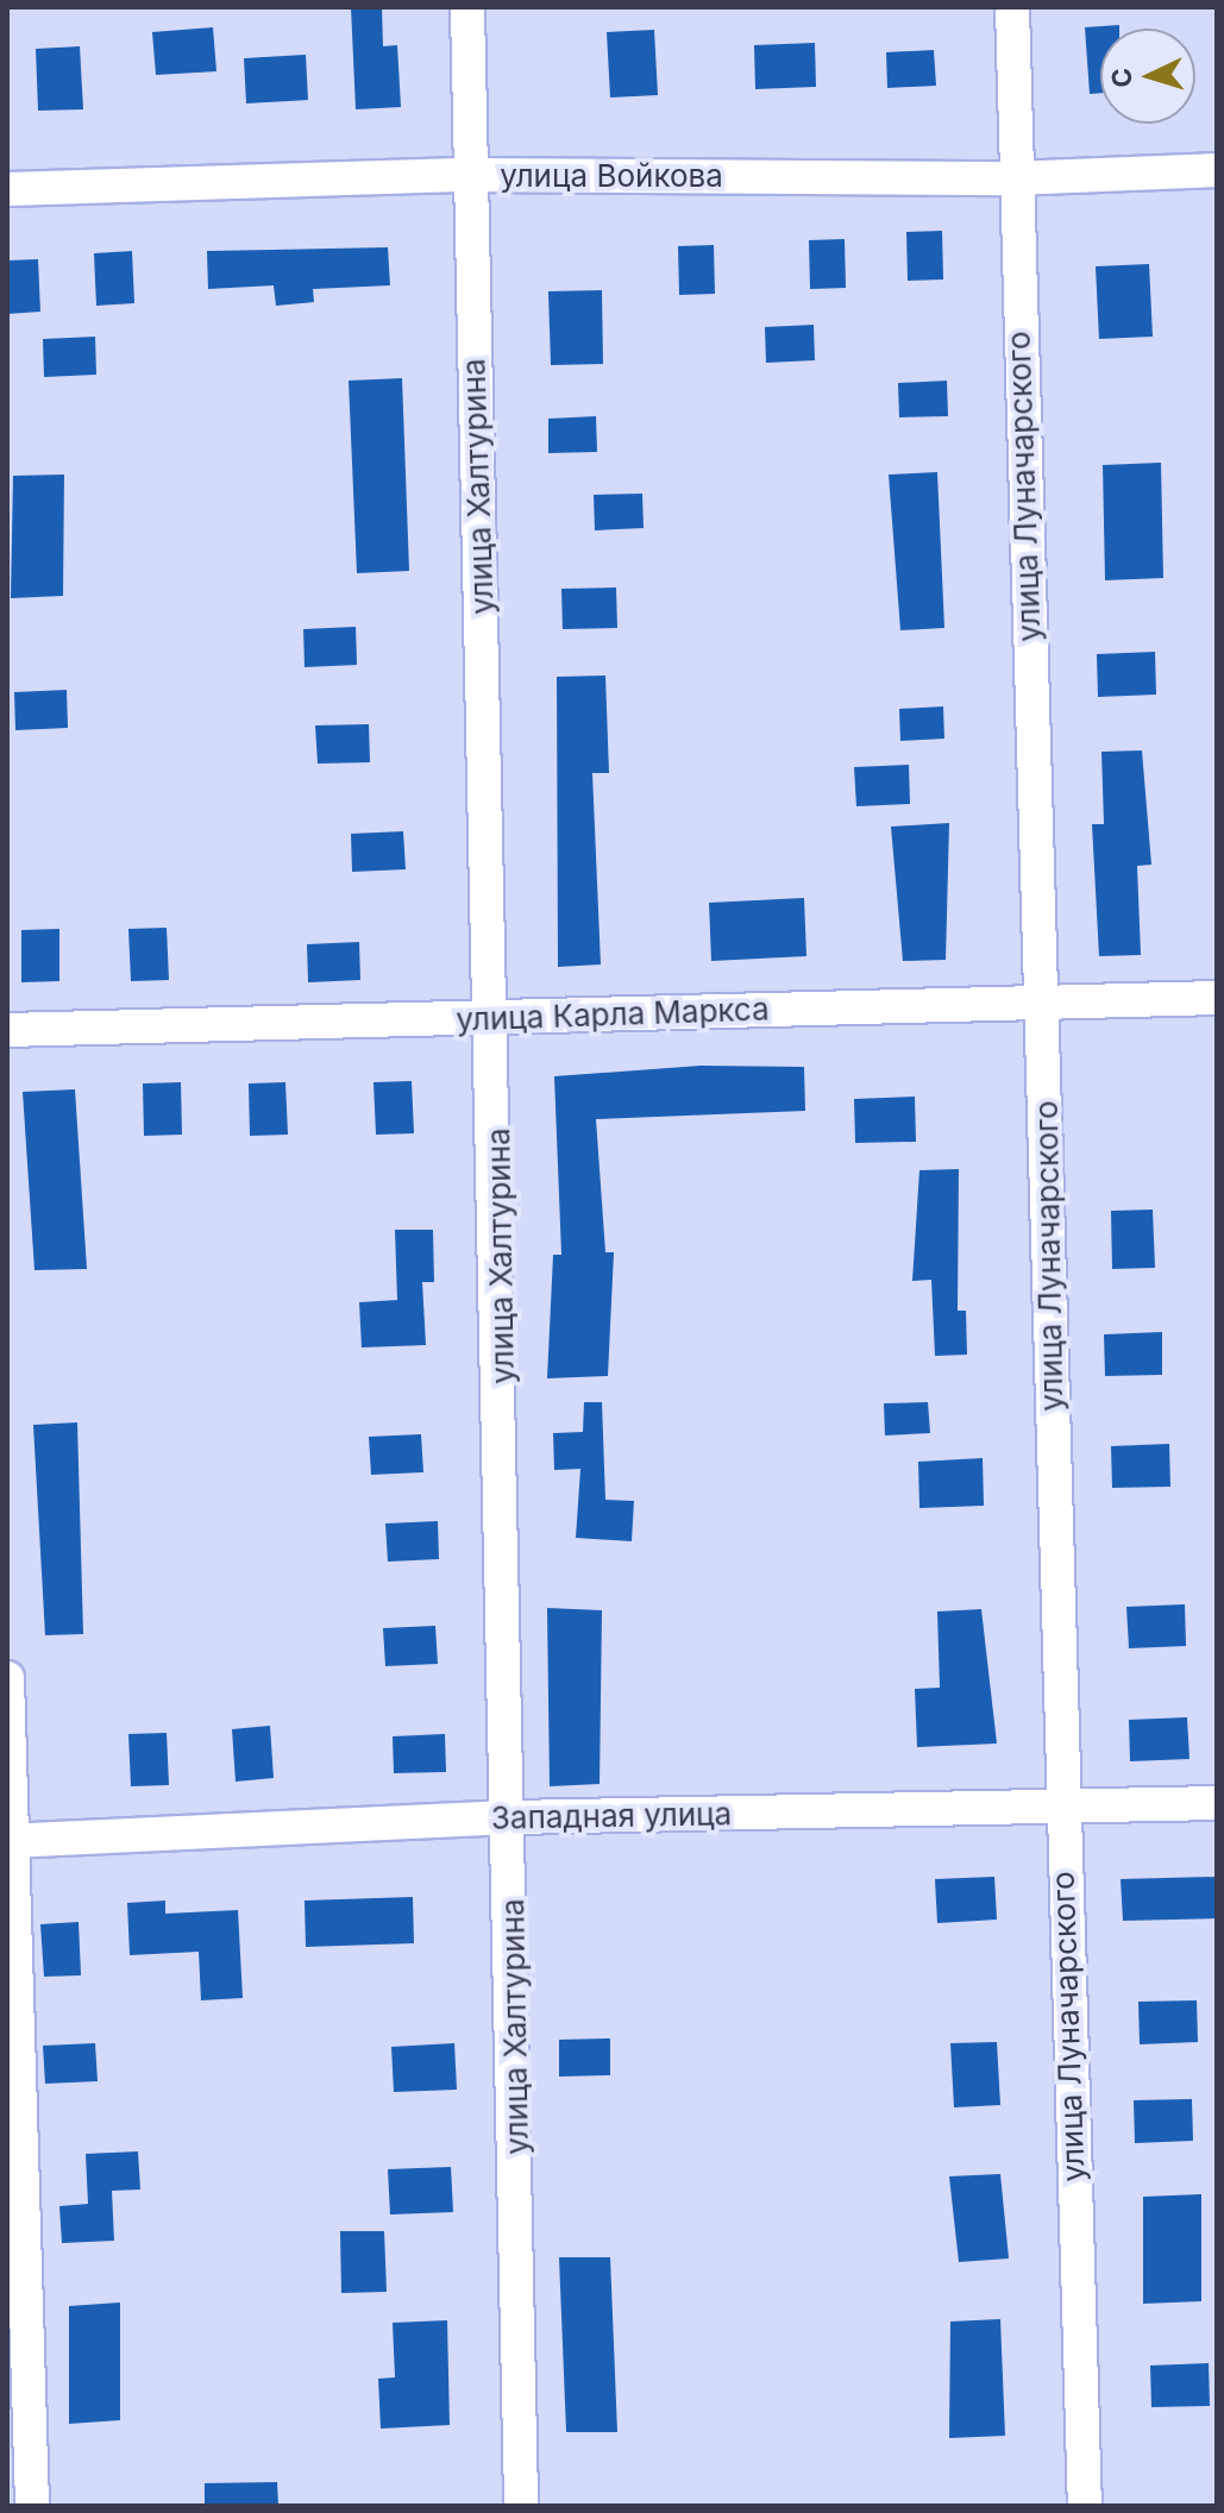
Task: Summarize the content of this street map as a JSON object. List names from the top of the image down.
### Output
{
  "streets": {
    "street": [
      "улица Войкова",
      "улица Халтурина",
      "улица Луначарского",
      "улица Карла Маркса",
      "Западная улица"
    ]
  },
  "crossings": [
    ["улица Войкова", "улица Халтурина"],
    ["улица Войкова", "улица Луначарского"],
    ["улица Халтурина", "улица Карла Маркса"],
    ["улица Халтурина", "Западная улица"],
    ["улица Луначарского", "улица Карла Маркса"],
    ["улица Луначарского", "Западная улица"]
  ],
  "north": "left"
}
